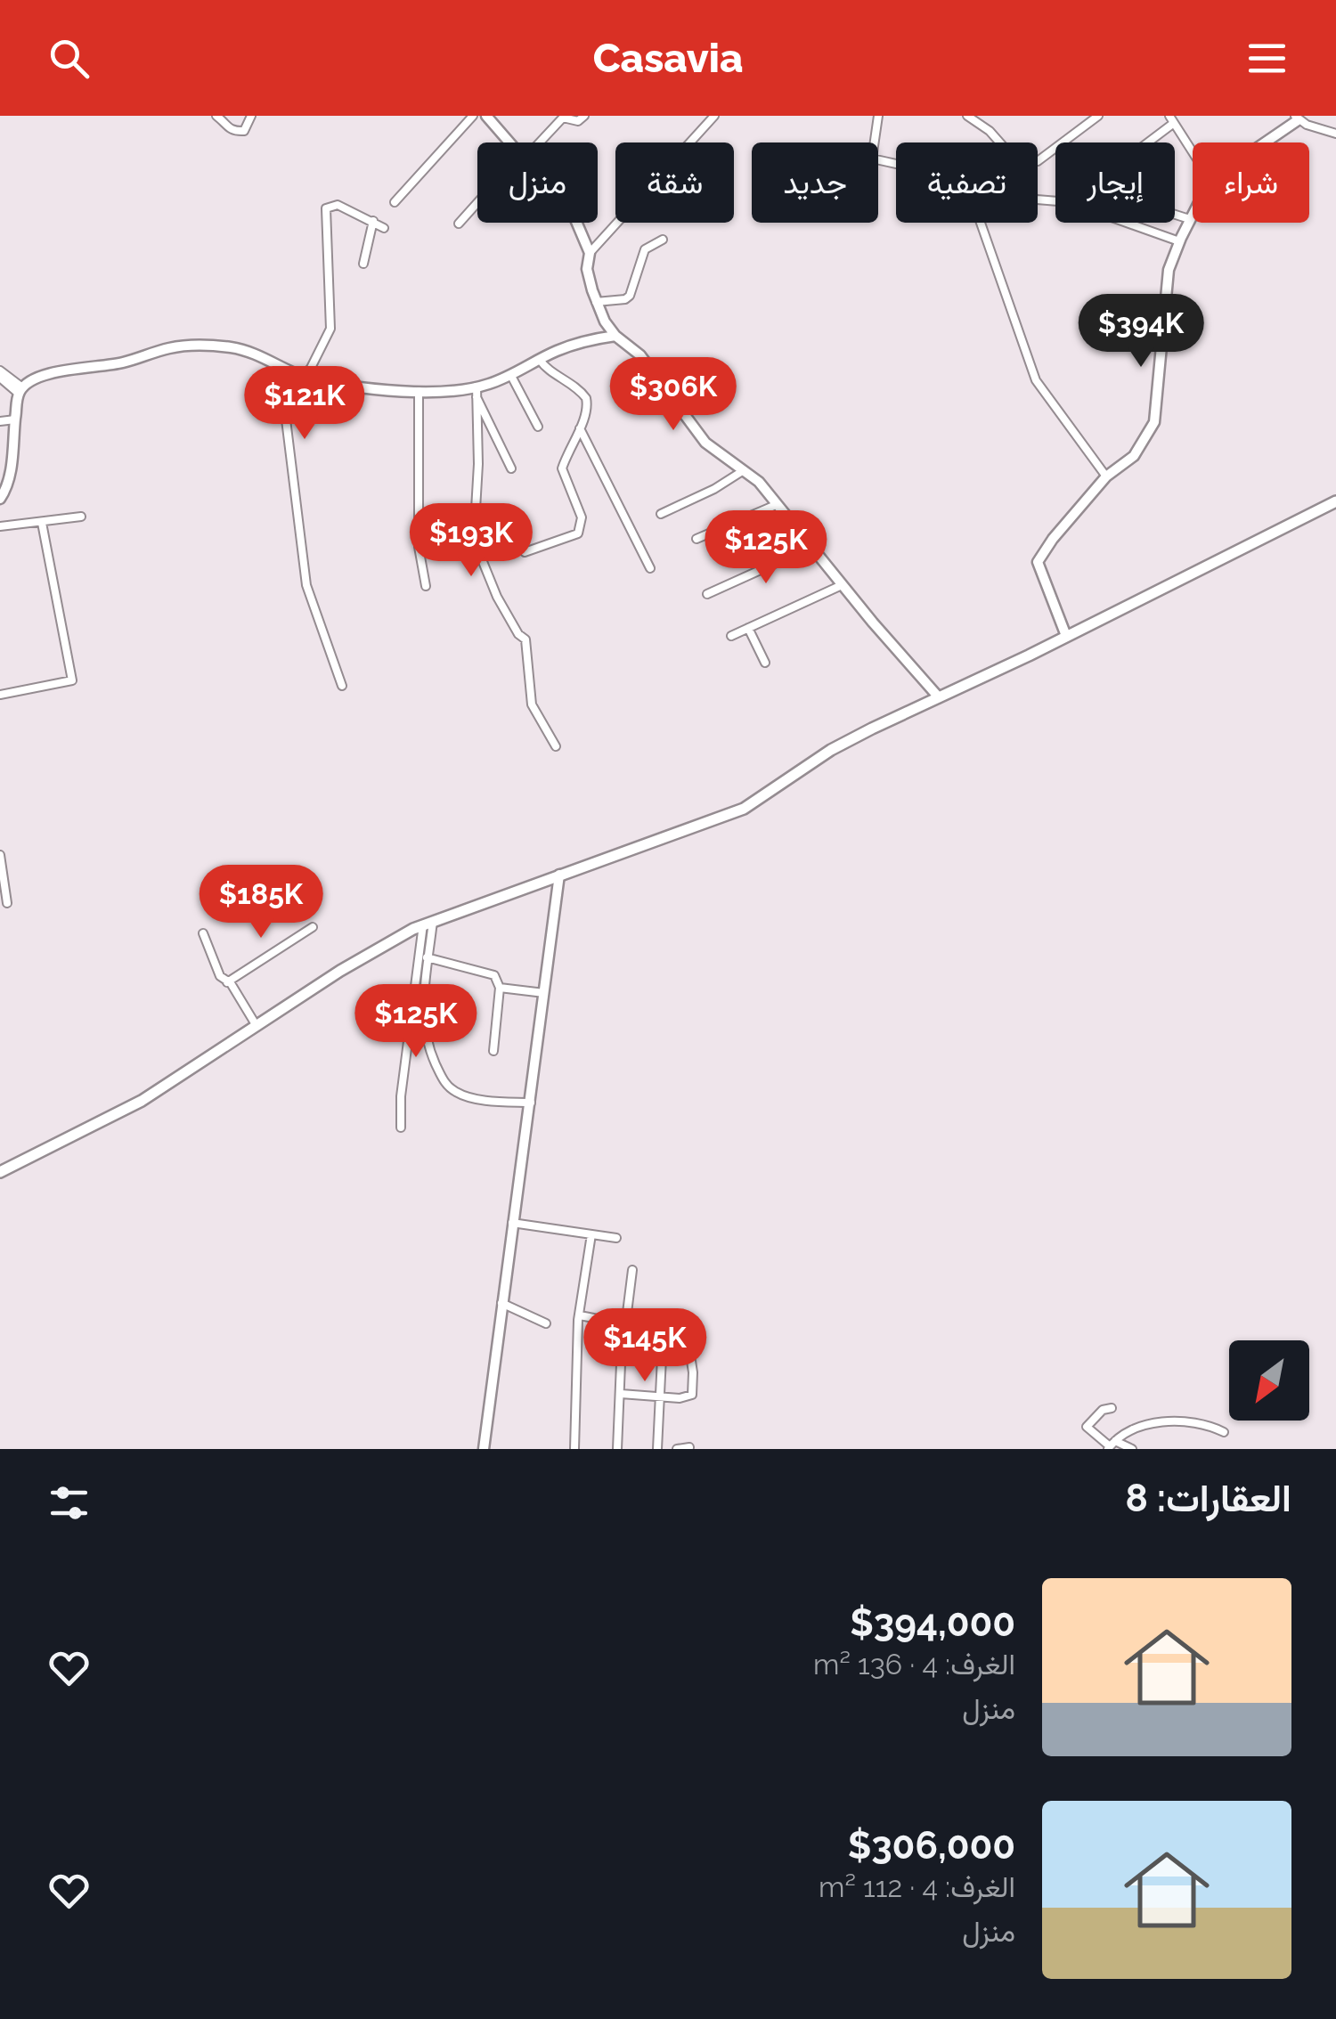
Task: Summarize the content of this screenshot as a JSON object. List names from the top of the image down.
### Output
{
  "north": "bottom left",
  "page": {
    "header": "Casavia",
    "chip": [
      "شراء",
      "إيجار",
      "تصفية",
      "جديد",
      "شقة",
      "منزل"
    ],
    "price": [
      "$394K",
      "$306K",
      "$121K",
      "$193K",
      "$125K",
      "$185K",
      "$125K",
      "$145K"
    ],
    "heading": "العقارات: 8",
    "list": [
      {
        "name": "$394,000",
        "note": "الغرف: 4 · 136 m² · منزل"
      },
      {
        "name": "$306,000",
        "note": "الغرف: 4 · 112 m² · منزل"
      }
    ]
  }
}
